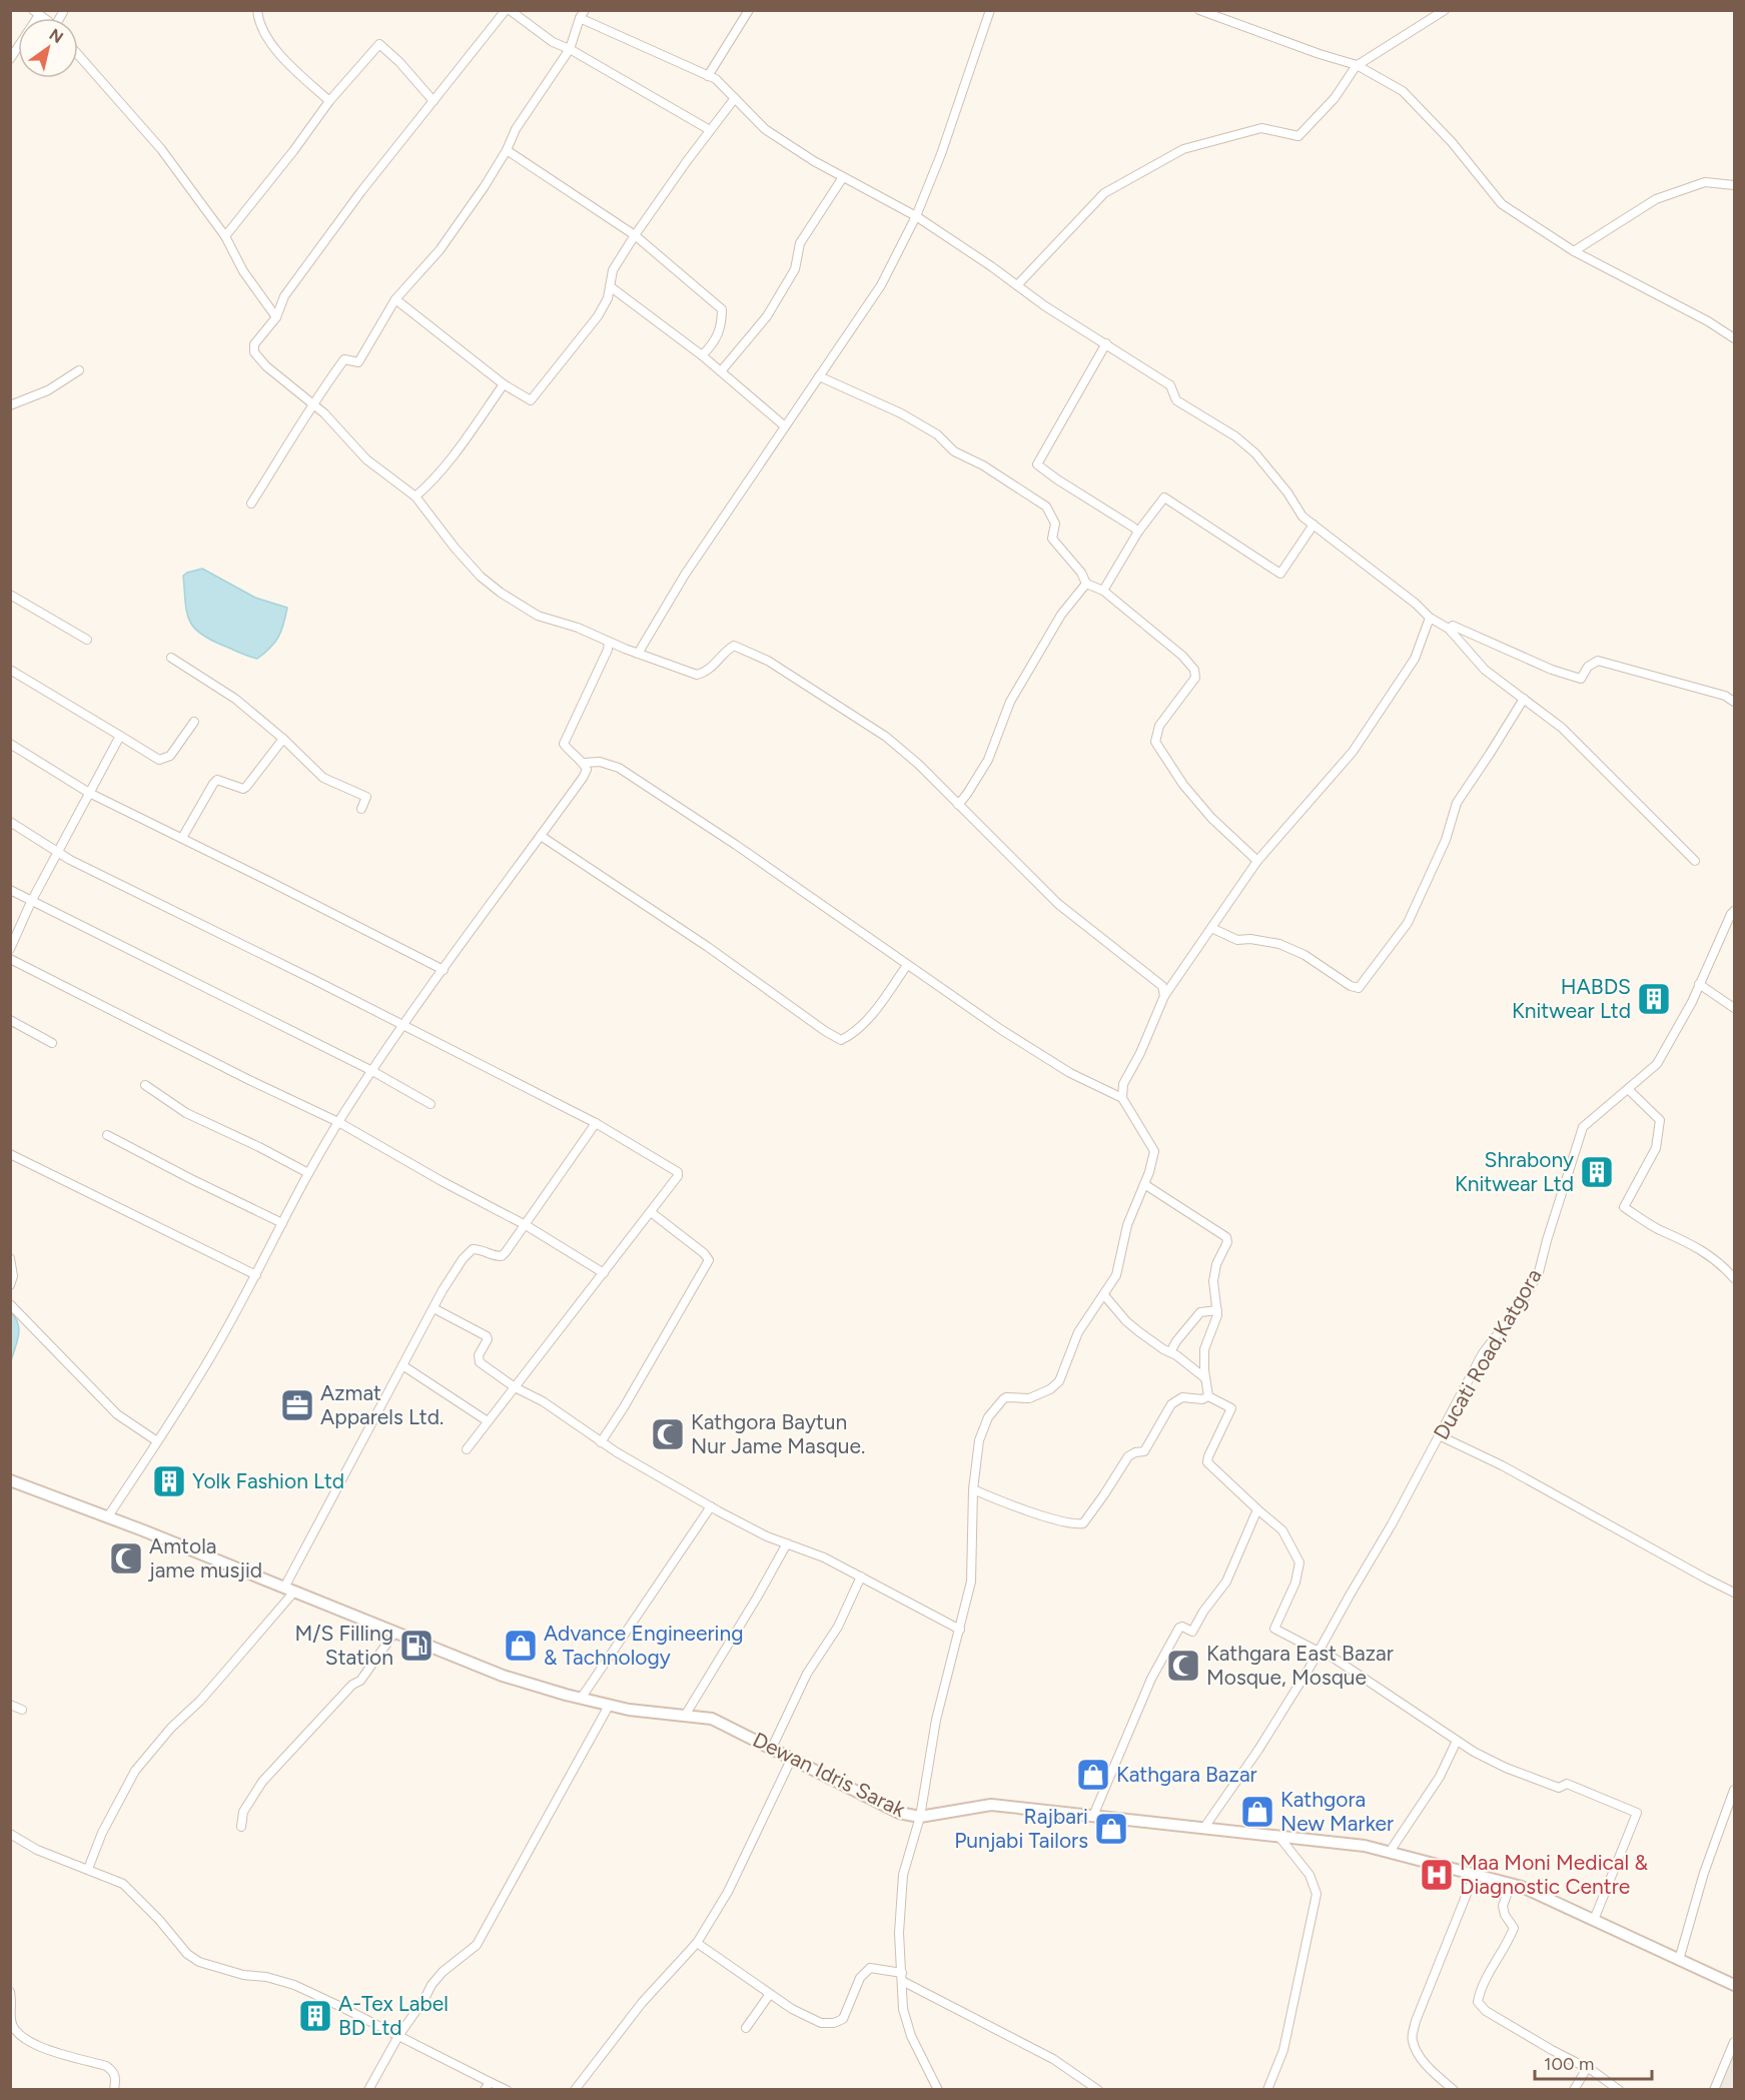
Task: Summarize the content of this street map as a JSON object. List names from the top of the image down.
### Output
{
  "streets": {
    "main road": ["Dewan Idris Sarak"],
    "street": ["Ducati Road,Katgora"]
  },
  "crossings": [
    ["Ducati Road,Katgora", "Dewan Idris Sarak"]
  ],
  "places": {
    "building": [
      "HABDS Knitwear Ltd",
      "Shrabony Knitwear Ltd",
      "Yolk Fashion Ltd",
      "A-Tex Label BD Ltd"
    ],
    "office": ["Azmat Apparels Ltd."],
    "mosque": ["Kathgora Baytun Nur Jame Masque.", "Amtola jame musjid", "Kathgara East Bazar Mosque, Mosque"],
    "fuel station": ["M/S Filling Station"],
    "shop": [
      "Advance Engineering & Tachnology",
      "Kathgara Bazar",
      "Kathgora New Marker",
      "Rajbari Punjabi Tailors"
    ],
    "hospital": ["Maa Moni Medical & Diagnostic Centre"]
  },
  "scale_bar": "100 m",
  "north": "top right"
}
